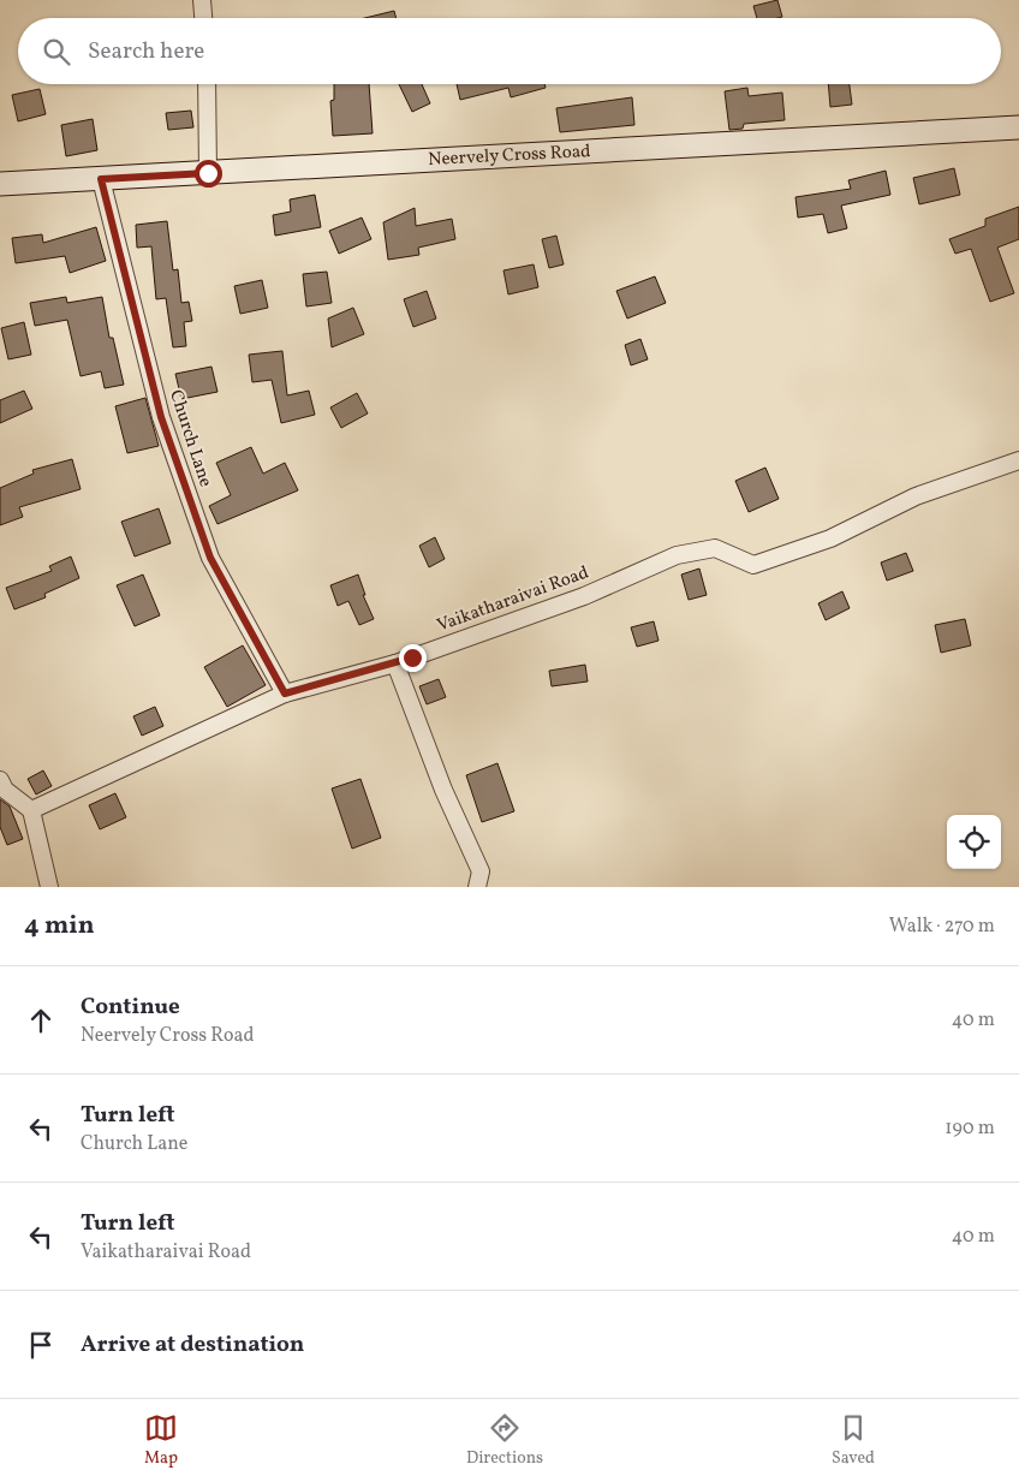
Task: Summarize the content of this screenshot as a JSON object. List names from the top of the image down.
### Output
{
  "streets": {
    "street": ["Neervely Cross Road", "Church Lane", "Vaikatharaivai Road"]
  },
  "crossings": [
    ["Neervely Cross Road", "Church Lane"],
    ["Church Lane", "Vaikatharaivai Road"]
  ],
  "page": {
    "search": "Search here",
    "heading": ["4 min", "Walk · 270 m"],
    "list": [
      ["Continue", "Neervely Cross Road", "40 m"],
      ["Turn left", "Church Lane", "190 m"],
      ["Turn left", "Vaikatharaivai Road", "40 m"],
      "Arrive at destination"
    ],
    "nav": ["Map", "Directions", "Saved"]
  }
}
